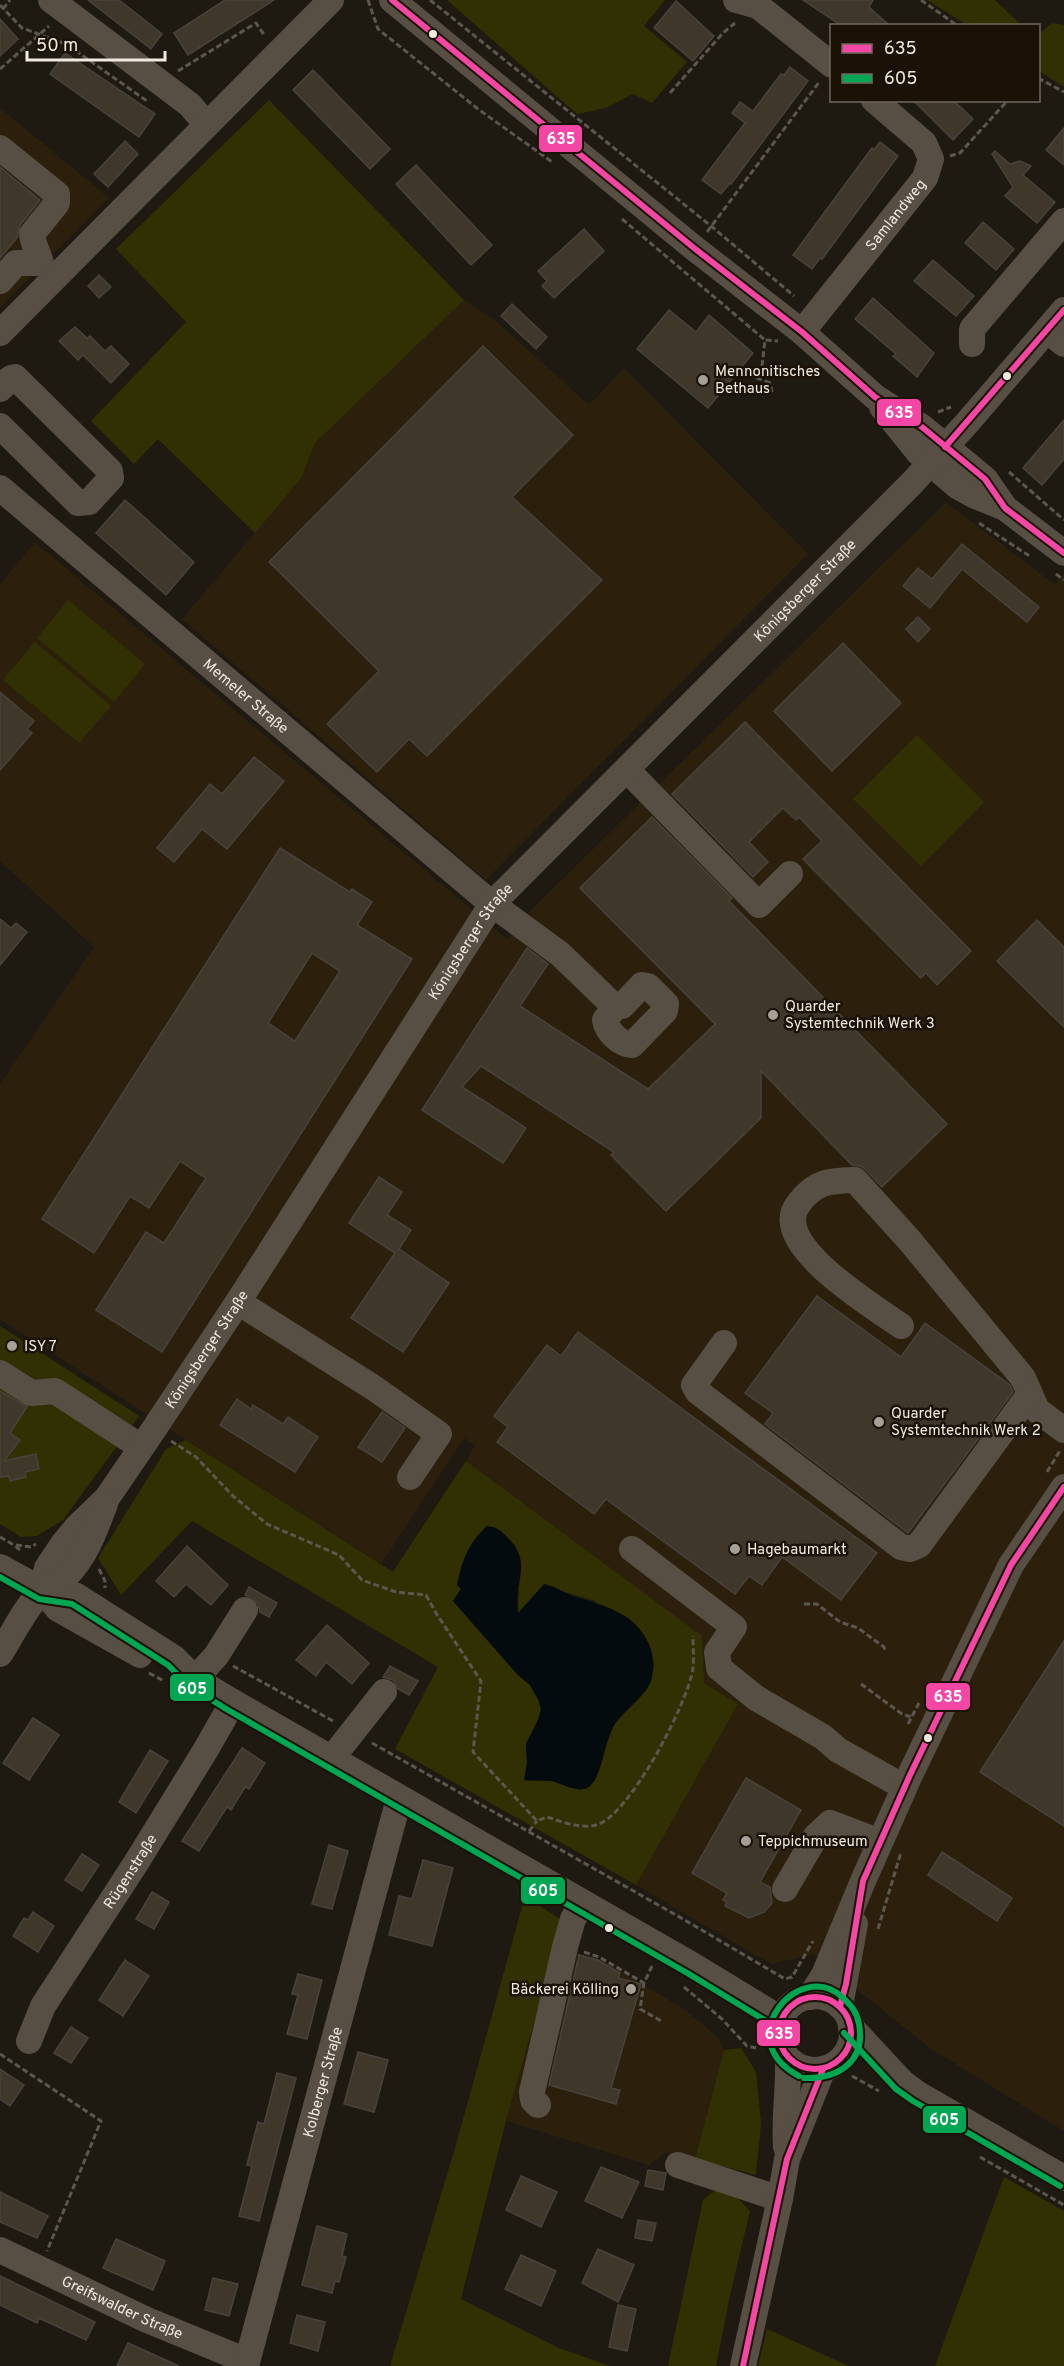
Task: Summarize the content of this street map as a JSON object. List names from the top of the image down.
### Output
{
  "streets": {
    "street": [
      "Samlandweg",
      "Königsberger Straße",
      "Memeler Straße",
      "Rügenstraße",
      "Kolberger Straße",
      "Greifswalder Straße"
    ]
  },
  "crossings": [
    ["Königsberger Straße", "Memeler Straße"],
    ["Kolberger Straße", "Greifswalder Straße"]
  ],
  "places": [
    "Mennonitisches Bethaus",
    "Quarder Systemtechnik Werk 3",
    "ISY 7",
    "Quarder Systemtechnik Werk 2",
    "Hagebaumarkt",
    "Teppichmuseum",
    "Bäckerei Kölling"
  ],
  "lines": ["transit line 635", "transit line 605"],
  "legend": ["635", "605"],
  "scale_bar": "50 m"
}
